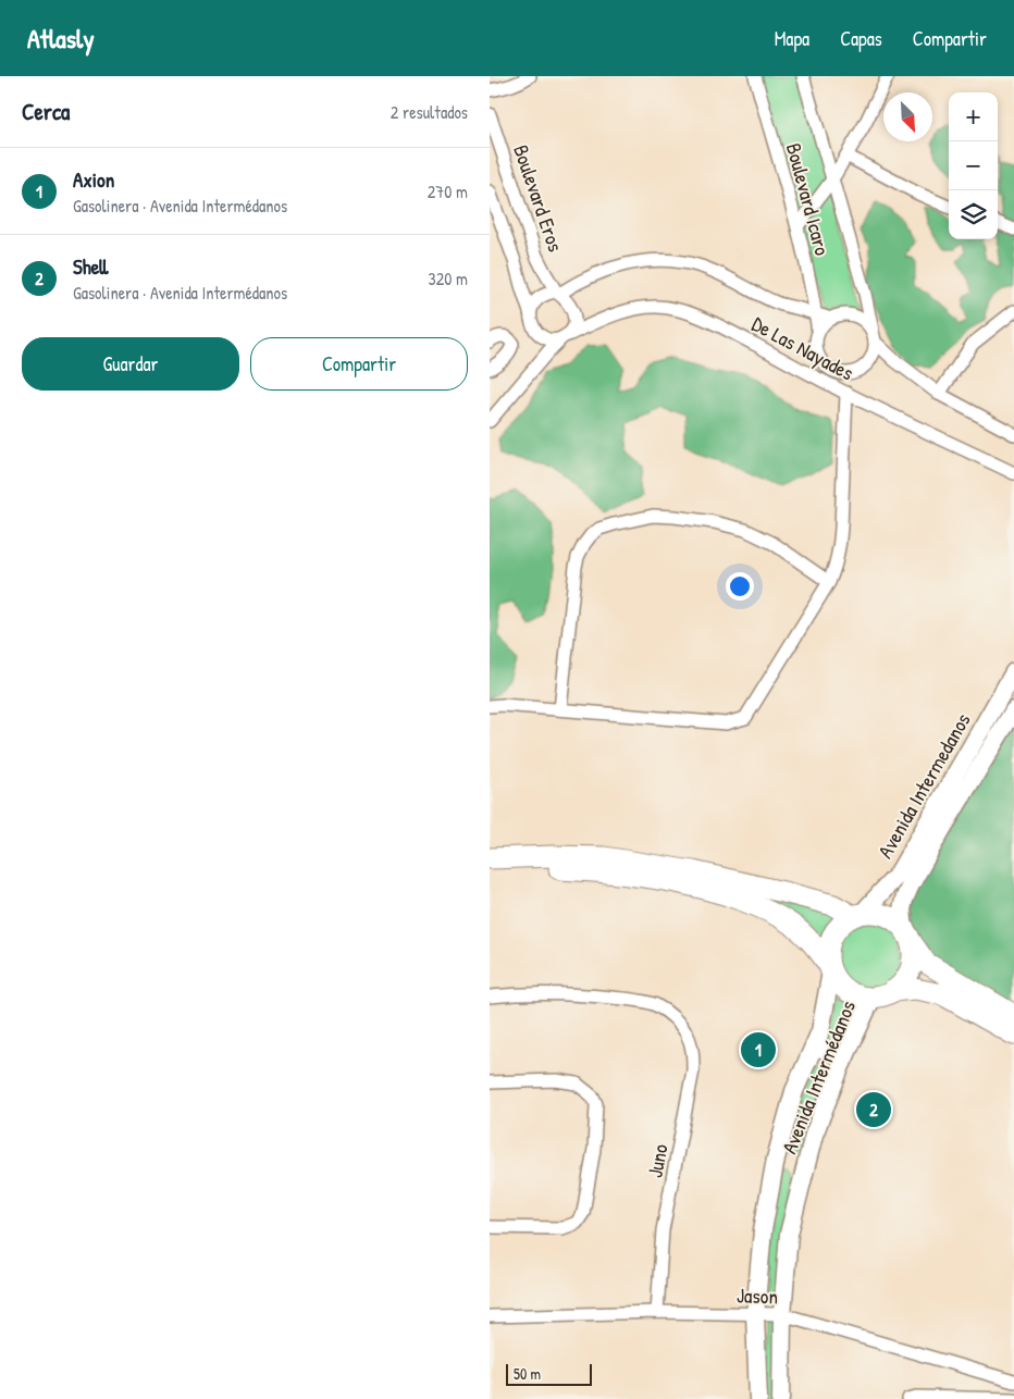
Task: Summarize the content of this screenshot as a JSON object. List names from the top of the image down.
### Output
{
  "streets": {
    "main road": ["Avenida Intermedanos", "Avenida Intermédanos"],
    "street": [
      "Boulevard Eros",
      "Boulevard Icaro",
      "De Las Nayades",
      "Juno",
      "Jason"
    ]
  },
  "crossings": [
    ["Boulevard Eros", "De Las Nayades"],
    ["Boulevard Icaro", "De Las Nayades"],
    ["Avenida Intermedanos", "Avenida Intermédanos"],
    ["Avenida Intermédanos", "Jason"],
    ["Juno", "Jason"]
  ],
  "scale_bar": "50 m",
  "north": "bottom right",
  "page": {
    "header": "Atlasly",
    "nav": ["Mapa", "Capas", "Compartir"],
    "heading": ["Cerca", "2 resultados"],
    "map_buttons": ["+", "−"],
    "list": [
      {
        "mark": "1",
        "name": "Axion",
        "note": "Gasolinera · Avenida Intermédanos",
        "value": "270 m"
      },
      {
        "mark": "2",
        "name": "Shell",
        "note": "Gasolinera · Avenida Intermédanos",
        "value": "320 m"
      }
    ],
    "buttons": ["Guardar", "Compartir"],
    "pins": ["1", "2"],
    "scale": "50 m"
  }
}
